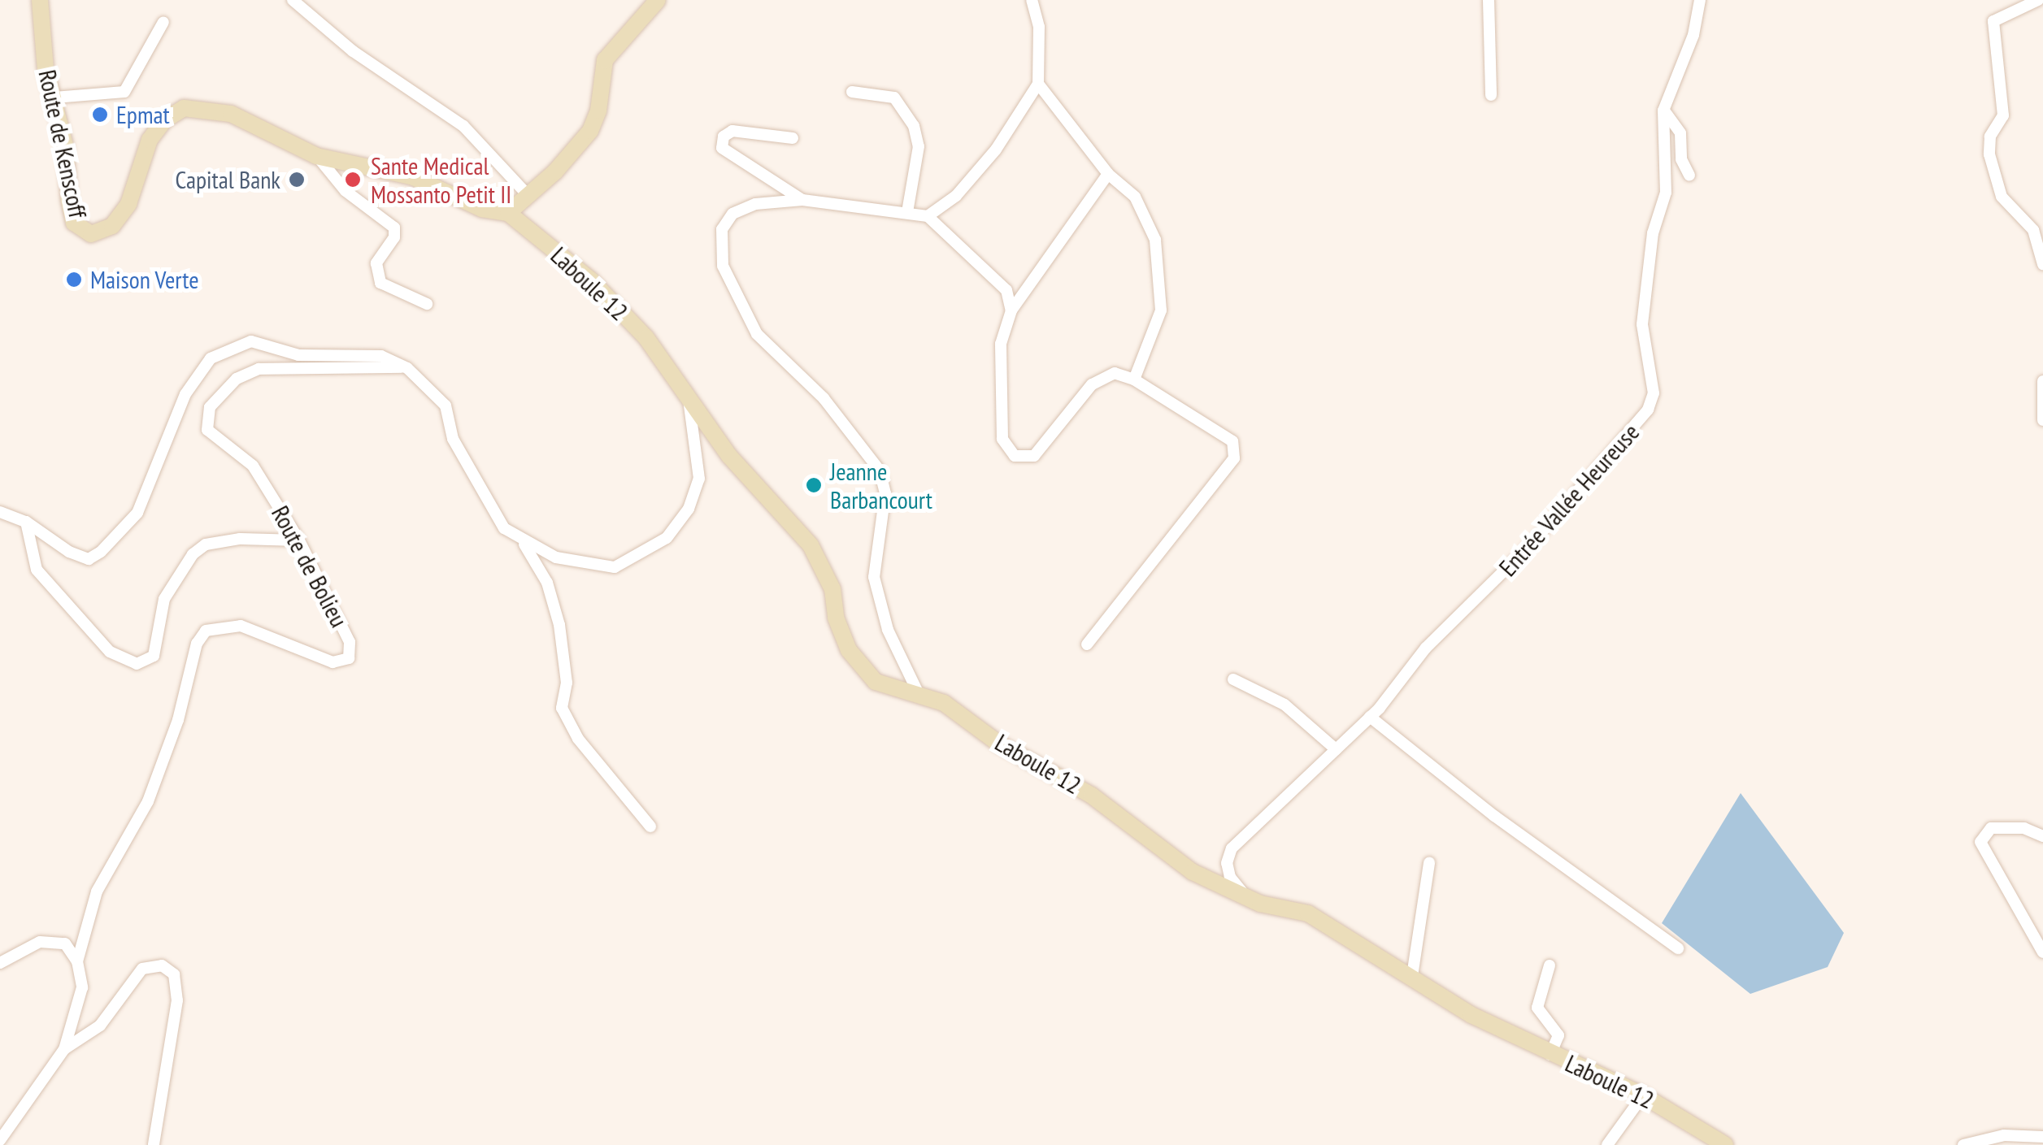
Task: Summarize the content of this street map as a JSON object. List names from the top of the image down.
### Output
{
  "streets": {
    "street": [
      "Route de Kenscoff",
      "Laboule 12",
      "Entrée Vallée Heureuse",
      "Route de Bolieu"
    ]
  },
  "crossings": [
    ["Route de Kenscoff", "Laboule 12"],
    ["Laboule 12", "Entrée Vallée Heureuse"]
  ],
  "places": [
    "Epmat",
    "Capital Bank",
    "Sante Medical Mossanto Petit II",
    "Maison Verte",
    "Jeanne Barbancourt"
  ]
}
